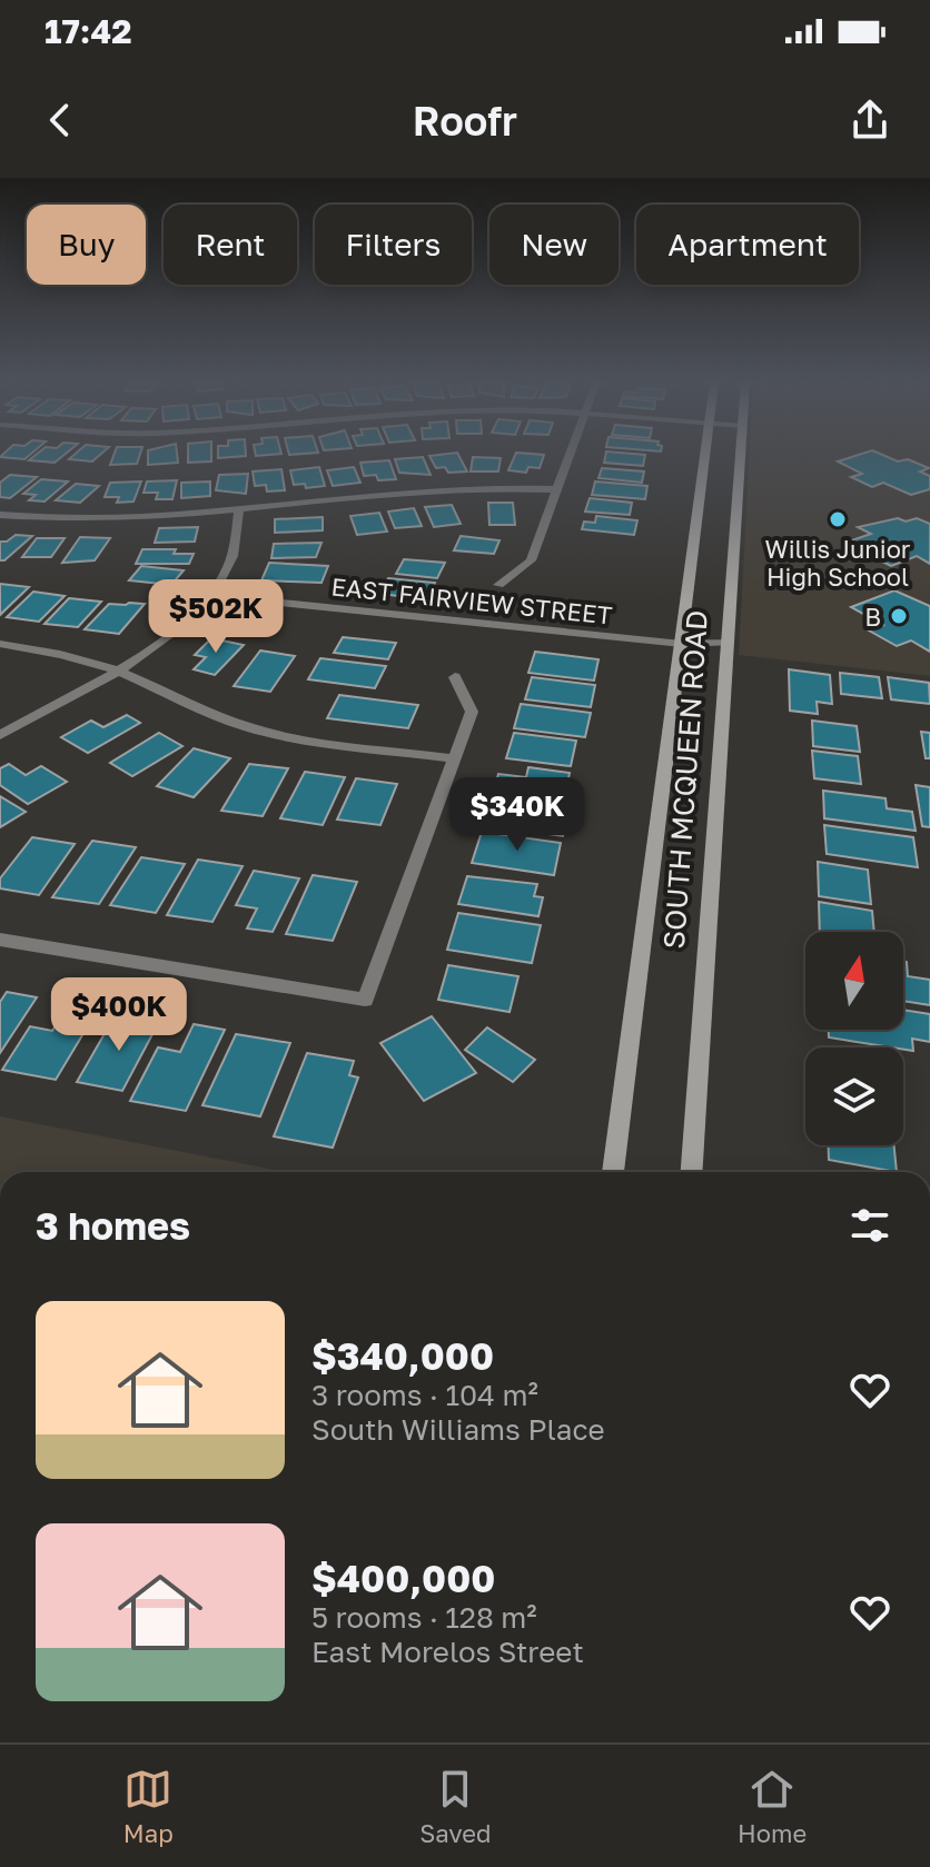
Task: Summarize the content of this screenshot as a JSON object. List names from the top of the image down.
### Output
{
  "streets": {
    "main road": ["SOUTH MCQUEEN ROAD"],
    "street": ["EAST FAIRVIEW STREET"]
  },
  "crossings": [
    ["EAST FAIRVIEW STREET", "SOUTH MCQUEEN ROAD"]
  ],
  "places": ["Willis Junior High School", "B"],
  "north": "top",
  "page": {
    "status": "17:42",
    "header": "Roofr",
    "chip": [
      "Buy",
      "Rent",
      "Filters",
      "New",
      "Apartment"
    ],
    "price": ["$502K", "$340K", "$400K"],
    "heading": "3 homes",
    "list": [
      {
        "name": "$340,000",
        "note": "3 rooms · 104 m² · South Williams Place"
      },
      {
        "name": "$400,000",
        "note": "5 rooms · 128 m² · East Morelos Street"
      }
    ],
    "tabs": ["Map", "Saved", "Home"]
  }
}
